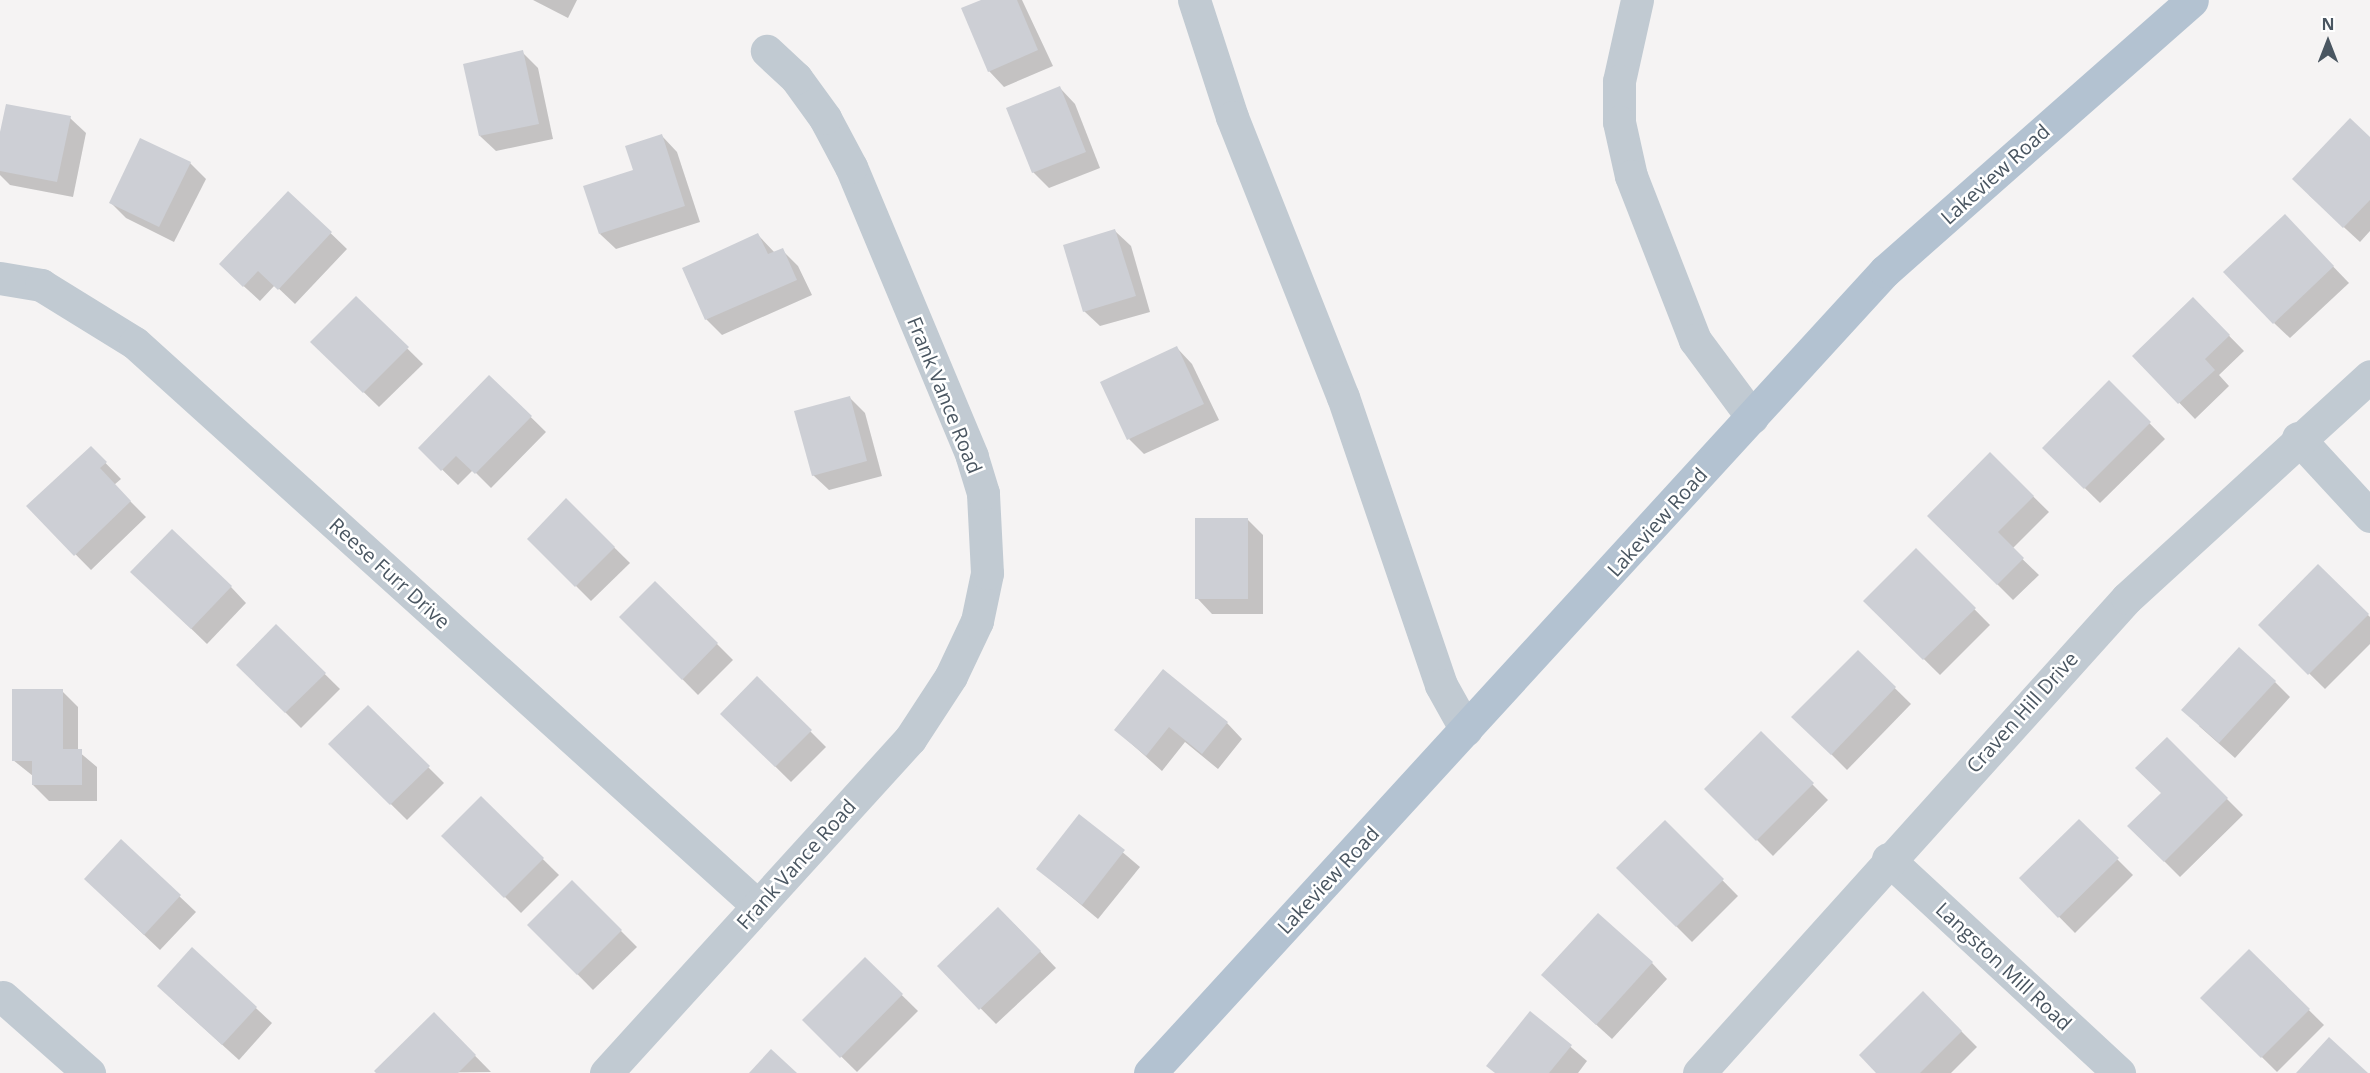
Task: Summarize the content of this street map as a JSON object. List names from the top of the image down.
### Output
{
  "streets": {
    "main road": ["Lakeview Road"],
    "street": [
      "Frank Vance Road",
      "Reese Furr Drive",
      "Craven Hill Drive",
      "Langston Mill Road"
    ]
  },
  "crossings": [
    ["Frank Vance Road", "Reese Furr Drive"],
    ["Craven Hill Drive", "Langston Mill Road"]
  ],
  "north": "top"
}
